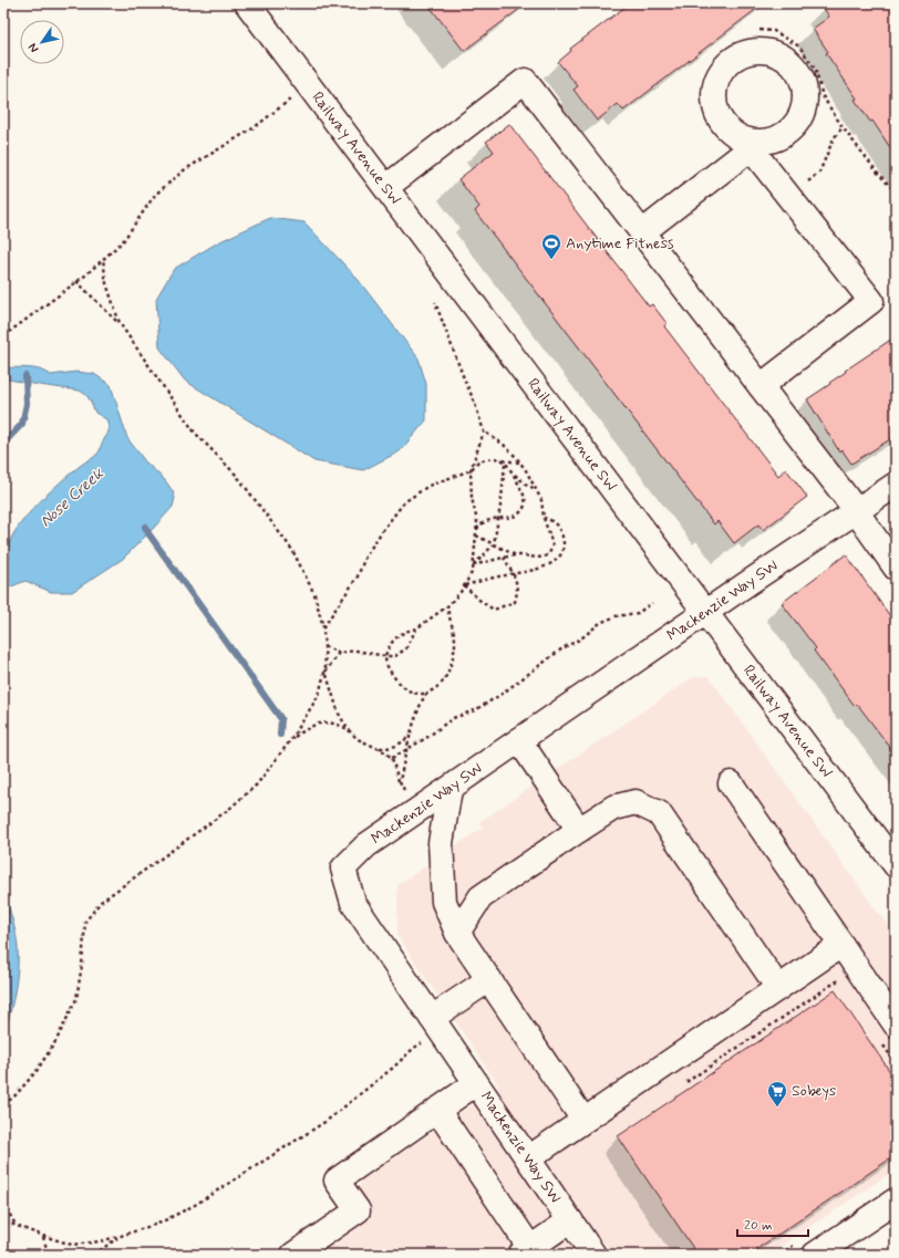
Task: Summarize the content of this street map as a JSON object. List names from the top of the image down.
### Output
{
  "streets": {
    "street": ["Railway Avenue SW", "Mackenzie Way SW"]
  },
  "crossings": [
    ["Railway Avenue SW", "Mackenzie Way SW"]
  ],
  "water": ["Nose Creek"],
  "places": {
    "sports": ["Anytime Fitness"],
    "supermarket": ["Sobeys"]
  },
  "scale_bar": "20 m",
  "north": "bottom left"
}
